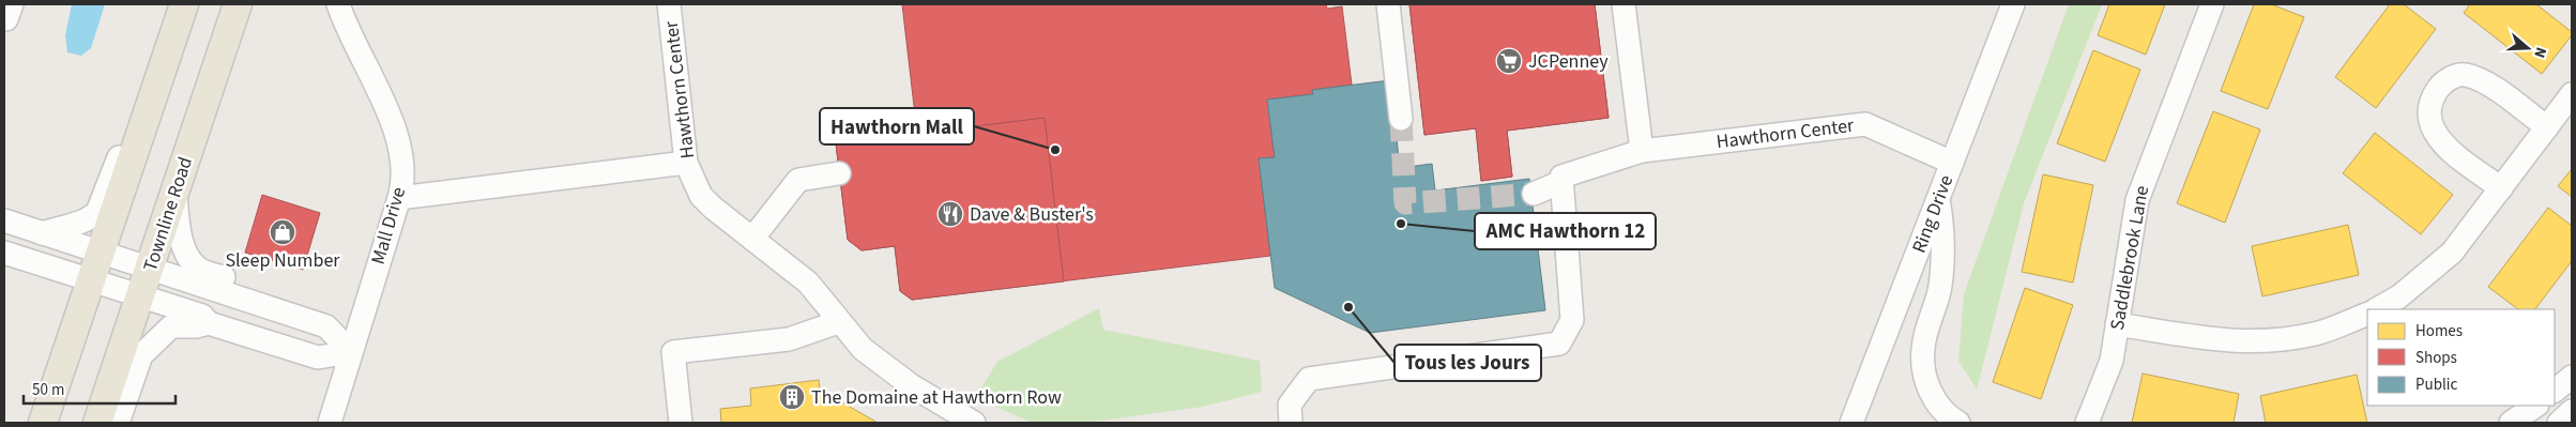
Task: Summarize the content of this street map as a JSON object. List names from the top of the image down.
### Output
{
  "streets": {
    "main road": ["Townline Road"],
    "street": [
      "Hawthorn Center",
      "Ring Drive",
      "Mall Drive",
      "Saddlebrook Lane"
    ]
  },
  "crossings": [
    ["Hawthorn Center", "Ring Drive"]
  ],
  "places": {
    "supermarket": ["JCPenney"],
    "other": ["Hawthorn Mall", "AMC Hawthorn 12", "Tous les Jours"],
    "restaurant": ["Dave & Buster's"],
    "shop": ["Sleep Number"],
    "building": ["The Domaine at Hawthorn Row"]
  },
  "legend": ["Homes", "Shops", "Public"],
  "scale_bar": "50 m",
  "north": "right"
}
